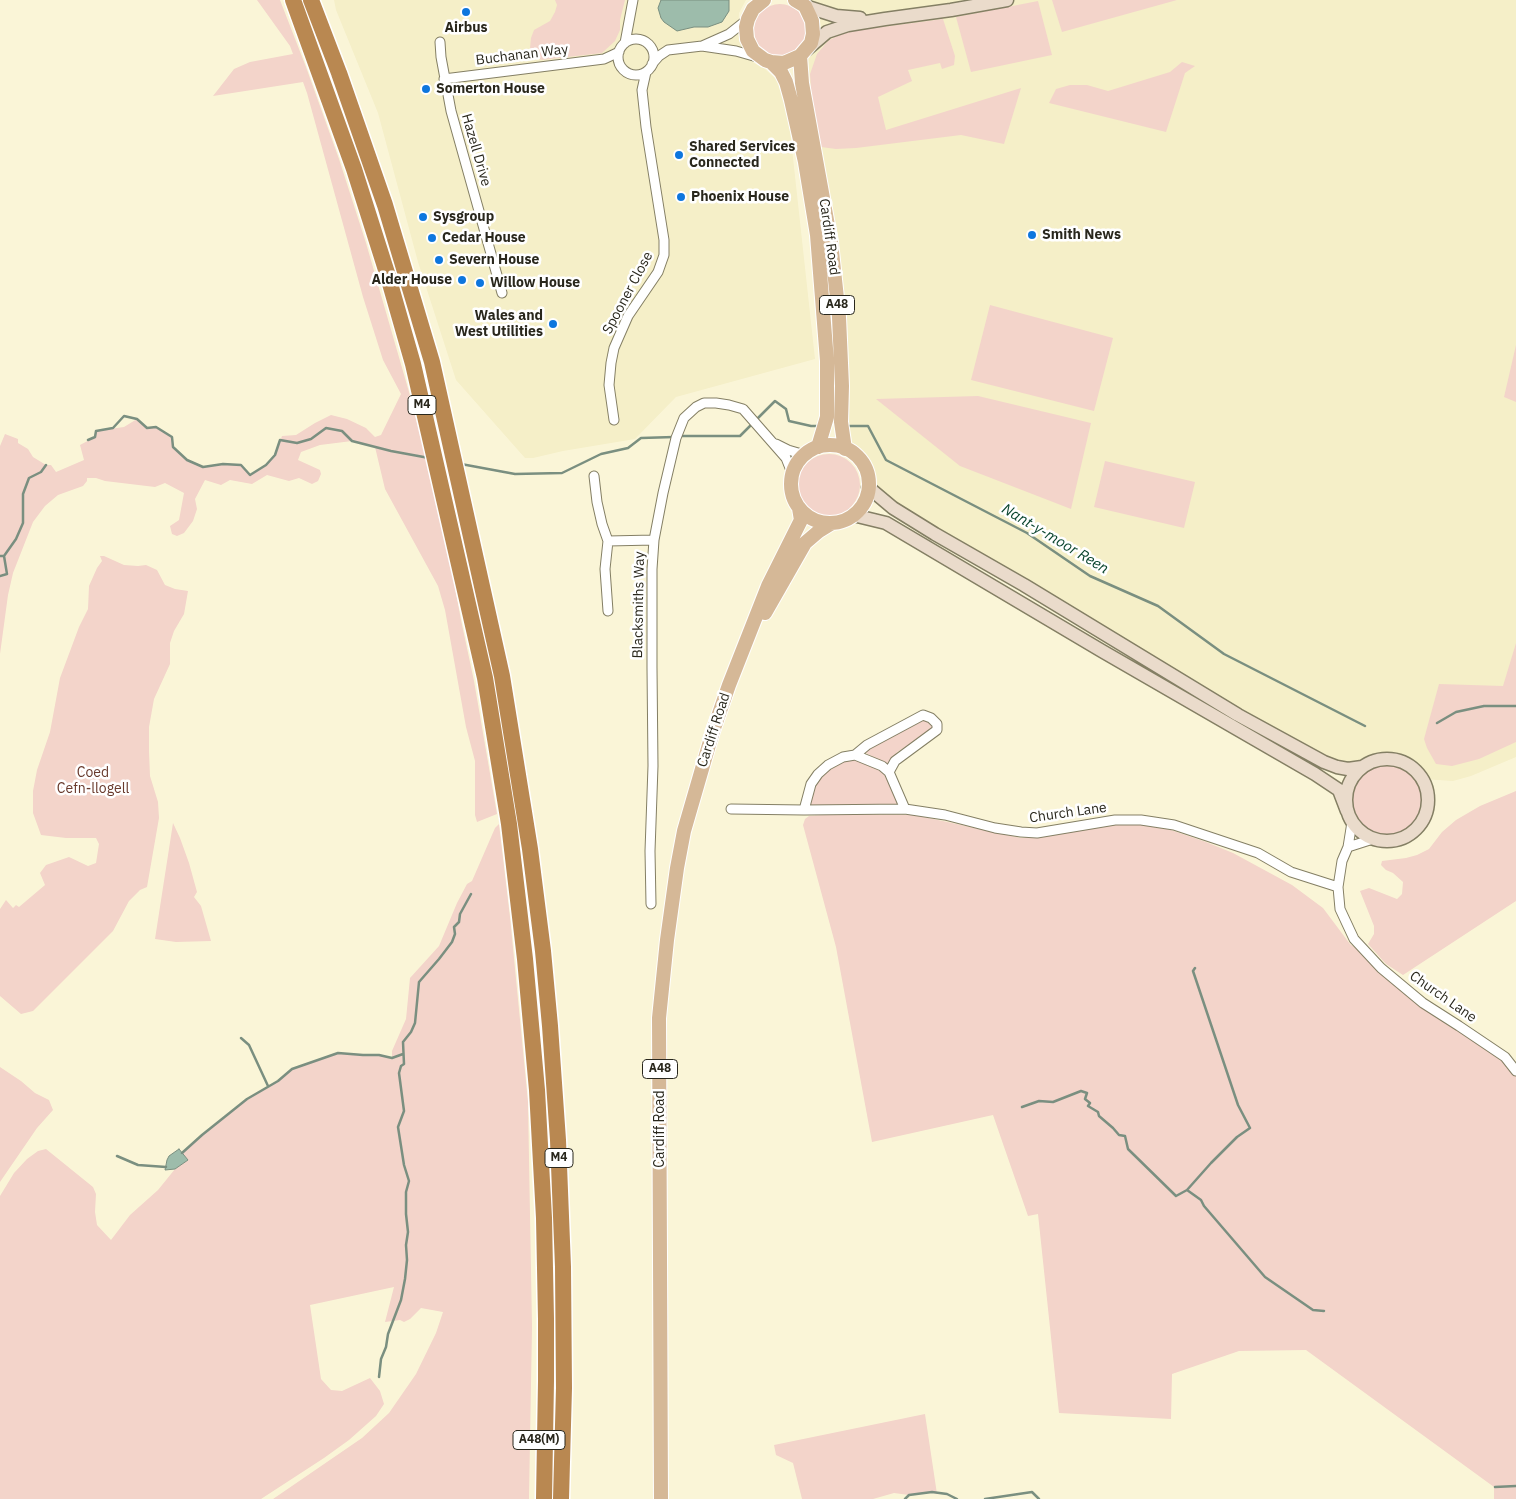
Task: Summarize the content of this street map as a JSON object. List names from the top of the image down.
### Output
{
  "streets": {
    "highway": ["M4", "A48(M)"],
    "main road": ["Cardiff Road", "A48"],
    "street": [
      "Buchanan Way",
      "Hazell Drive",
      "Spooner Close",
      "Blacksmiths Way",
      "Church Lane"
    ]
  },
  "crossings": [
    ["Buchanan Way", "Hazell Drive"],
    ["Buchanan Way", "Spooner Close"],
    ["Cardiff Road", "Blacksmiths Way"],
    ["M4", "A48(M)"]
  ],
  "water": ["Nant-y-moor Reen"],
  "parks": ["Coed Cefn-llogell"],
  "places": [
    "Airbus",
    "Somerton House",
    "Shared Services Connected",
    "Phoenix House",
    "Sysgroup",
    "Smith News",
    "Cedar House",
    "Severn House",
    "Alder House",
    "Willow House",
    "Wales and West Utilities"
  ]
}
